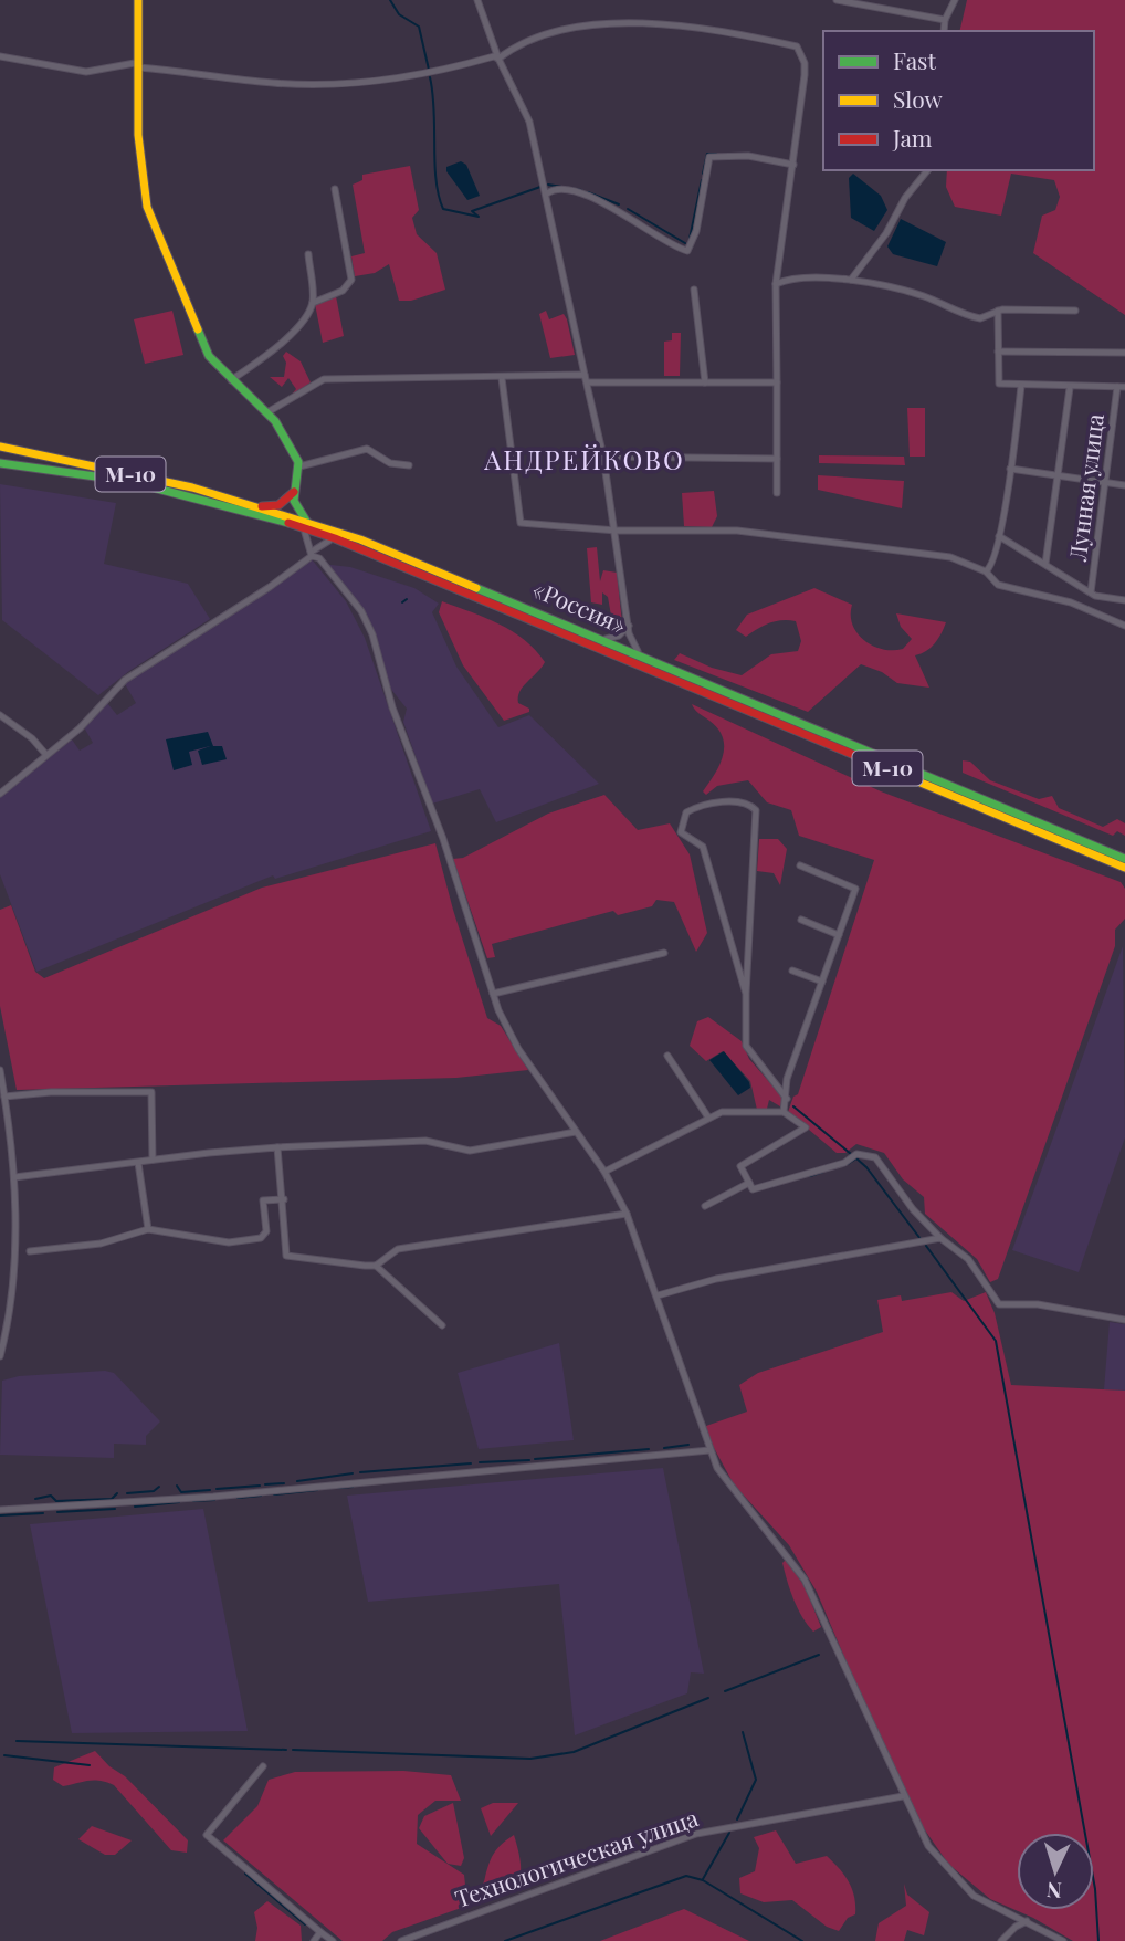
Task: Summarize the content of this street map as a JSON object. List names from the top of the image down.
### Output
{
  "streets": {
    "main road": ["М-10", "«Россия»"],
    "street": ["Лунная улица", "Технологическая улица"]
  },
  "districts": ["АНДРЕЙКОВО"],
  "legend": ["Fast", "Slow", "Jam"],
  "north": "bottom"
}
